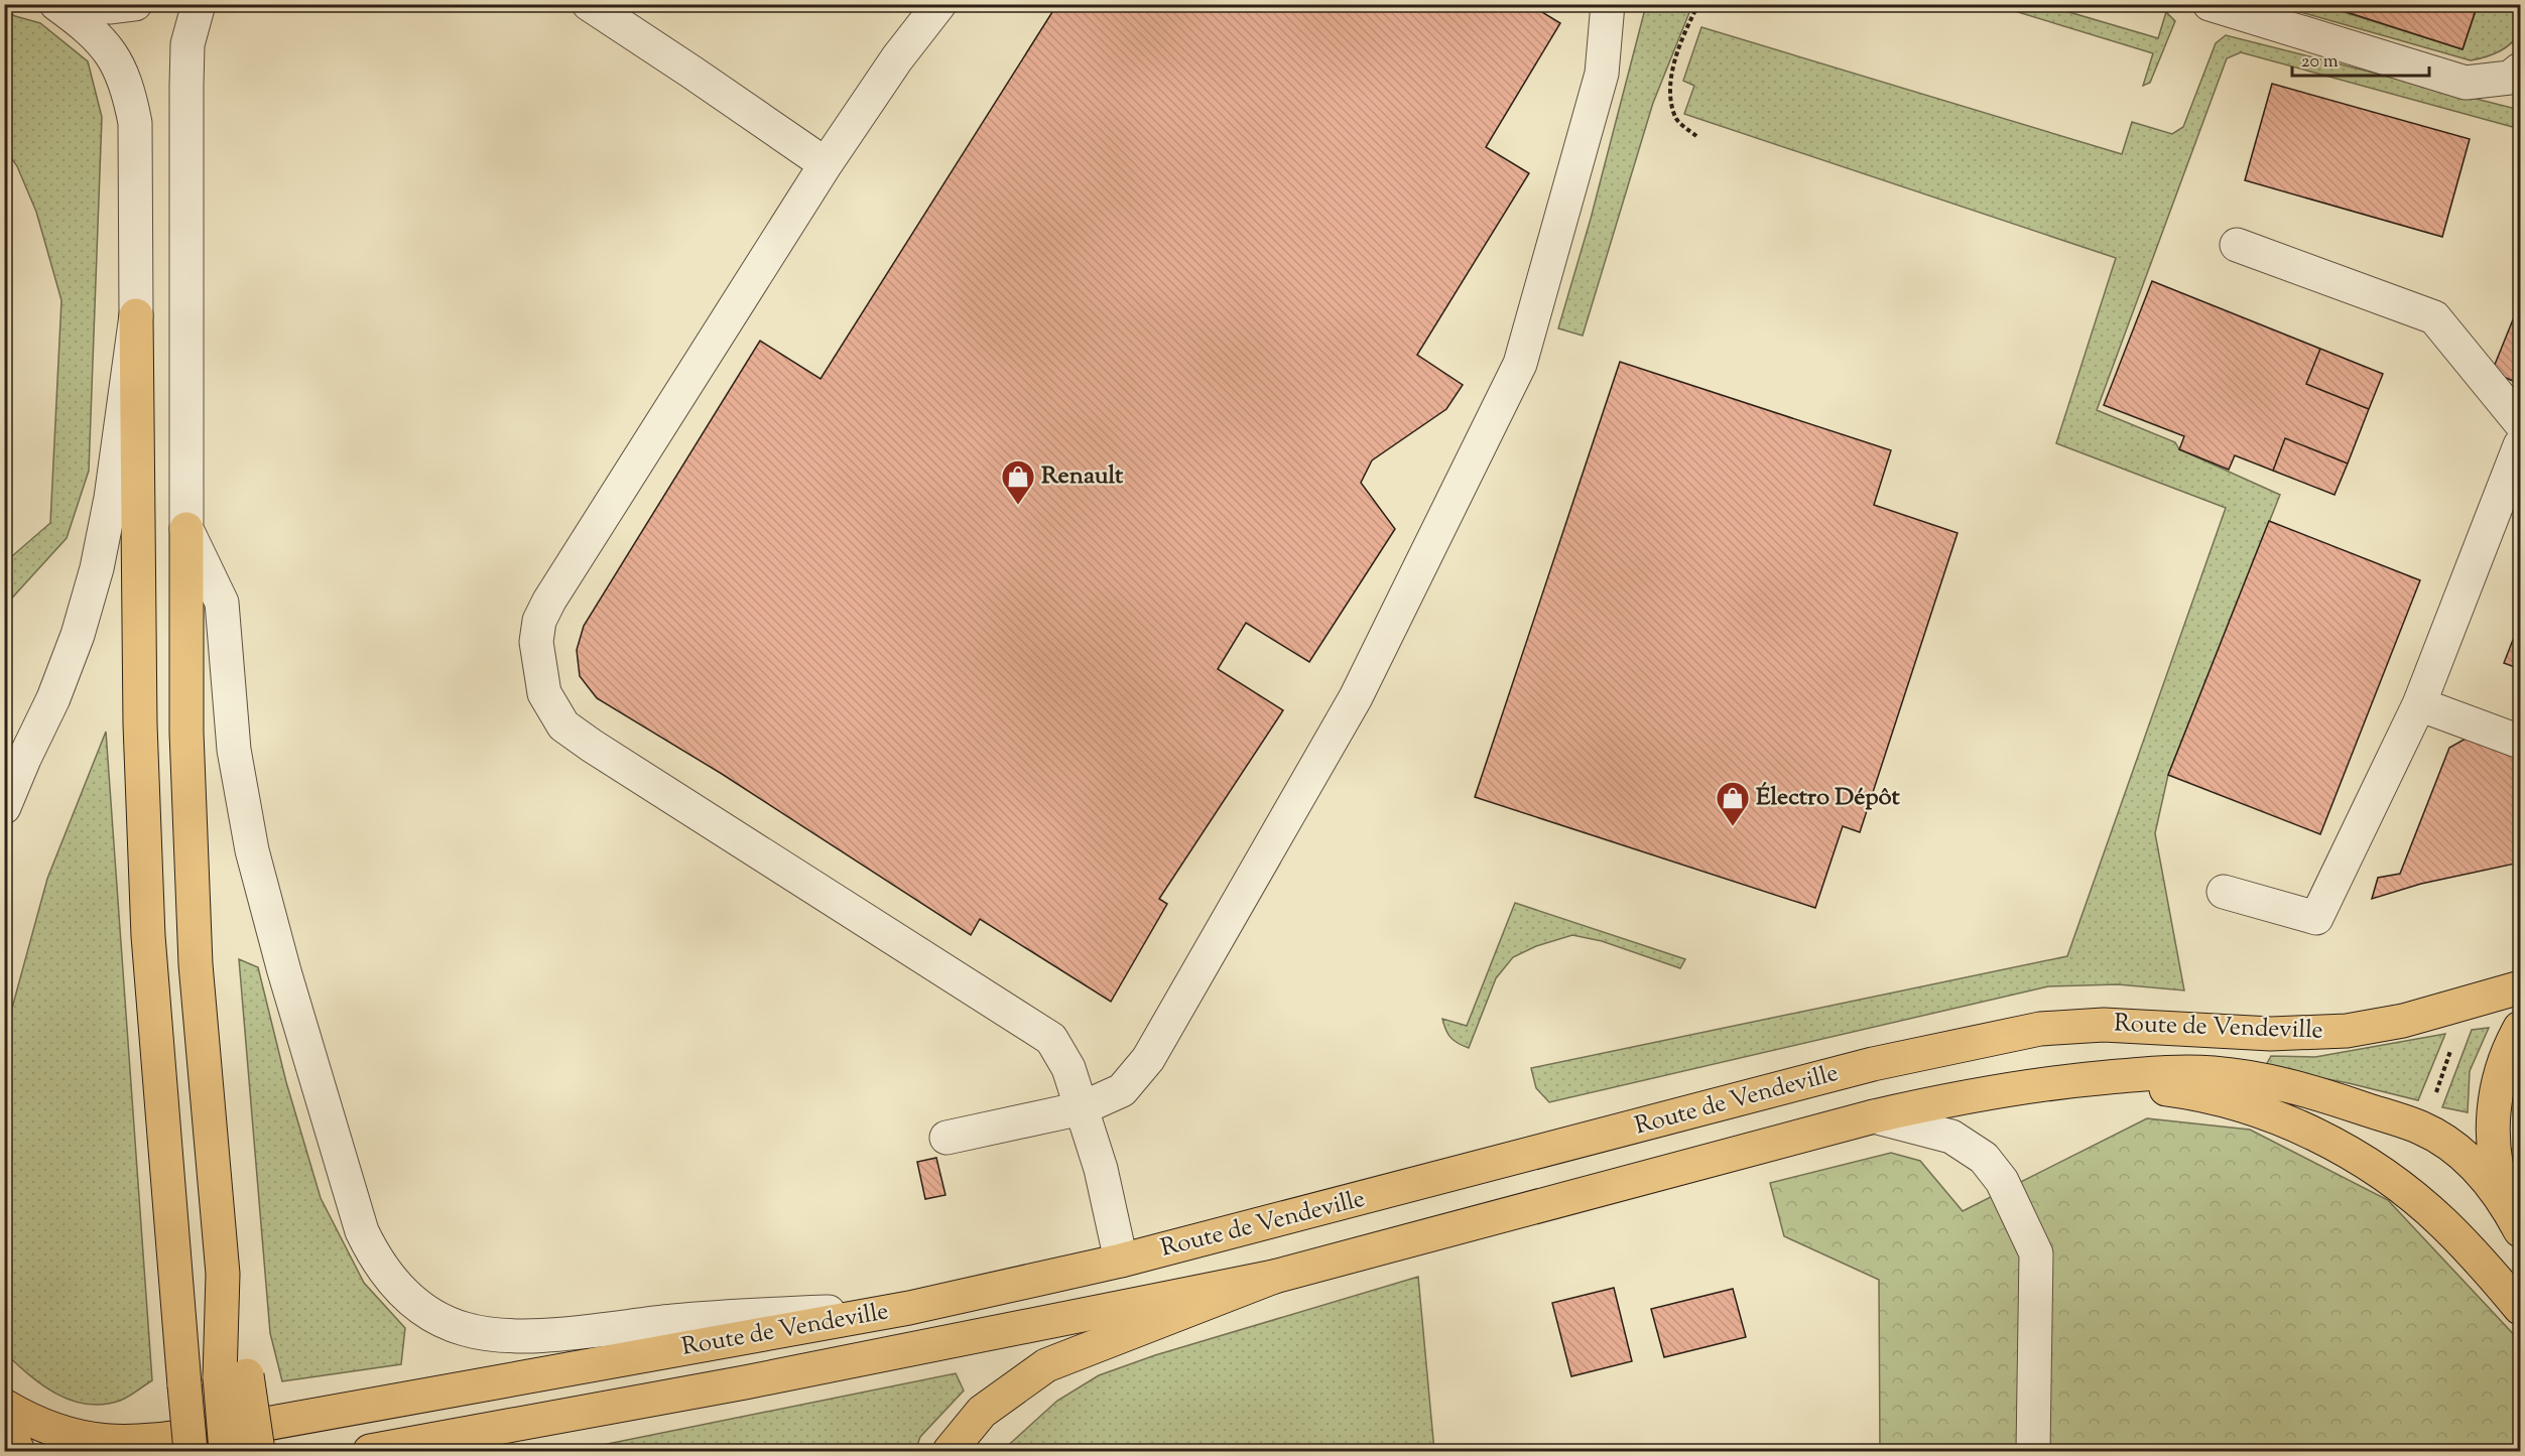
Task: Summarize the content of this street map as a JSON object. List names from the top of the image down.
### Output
{
  "streets": {
    "main road": ["Route de Vendeville"]
  },
  "places": {
    "shop": ["Renault", "Électro Dépôt"]
  },
  "scale_bar": "20 m"
}
